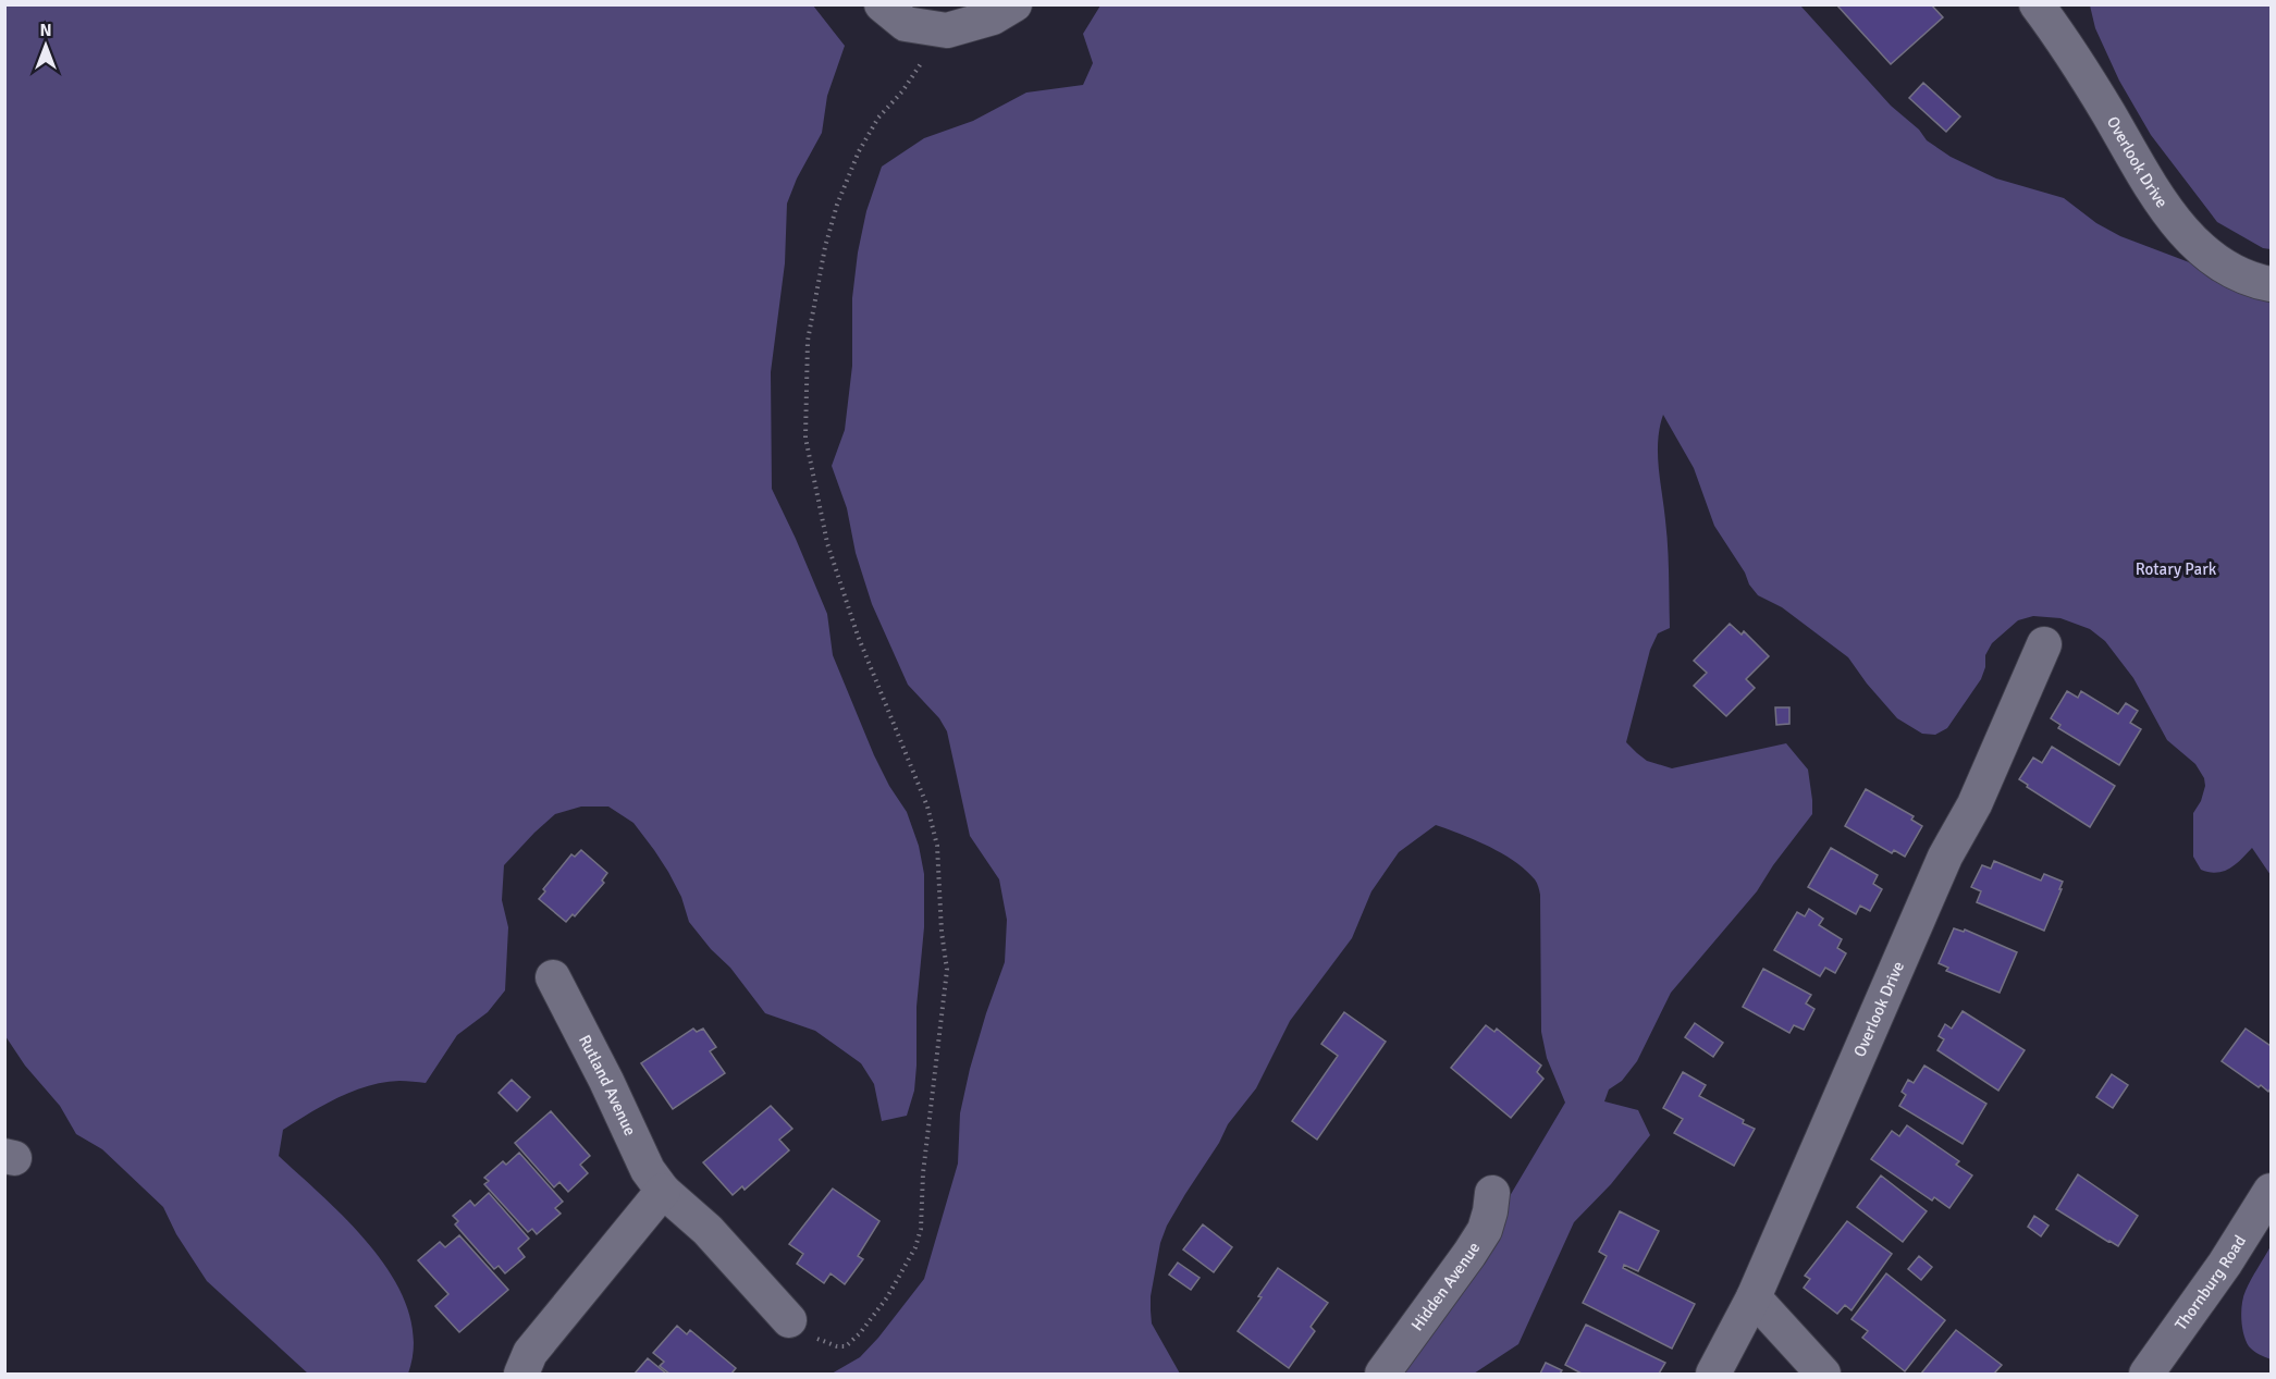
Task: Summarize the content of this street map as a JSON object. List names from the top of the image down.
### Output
{
  "streets": {
    "street": [
      "Overlook Drive",
      "Rutland Avenue",
      "Thornburg Road",
      "Hidden Avenue"
    ]
  },
  "parks": ["Rotary Park"],
  "north": "top"
}
